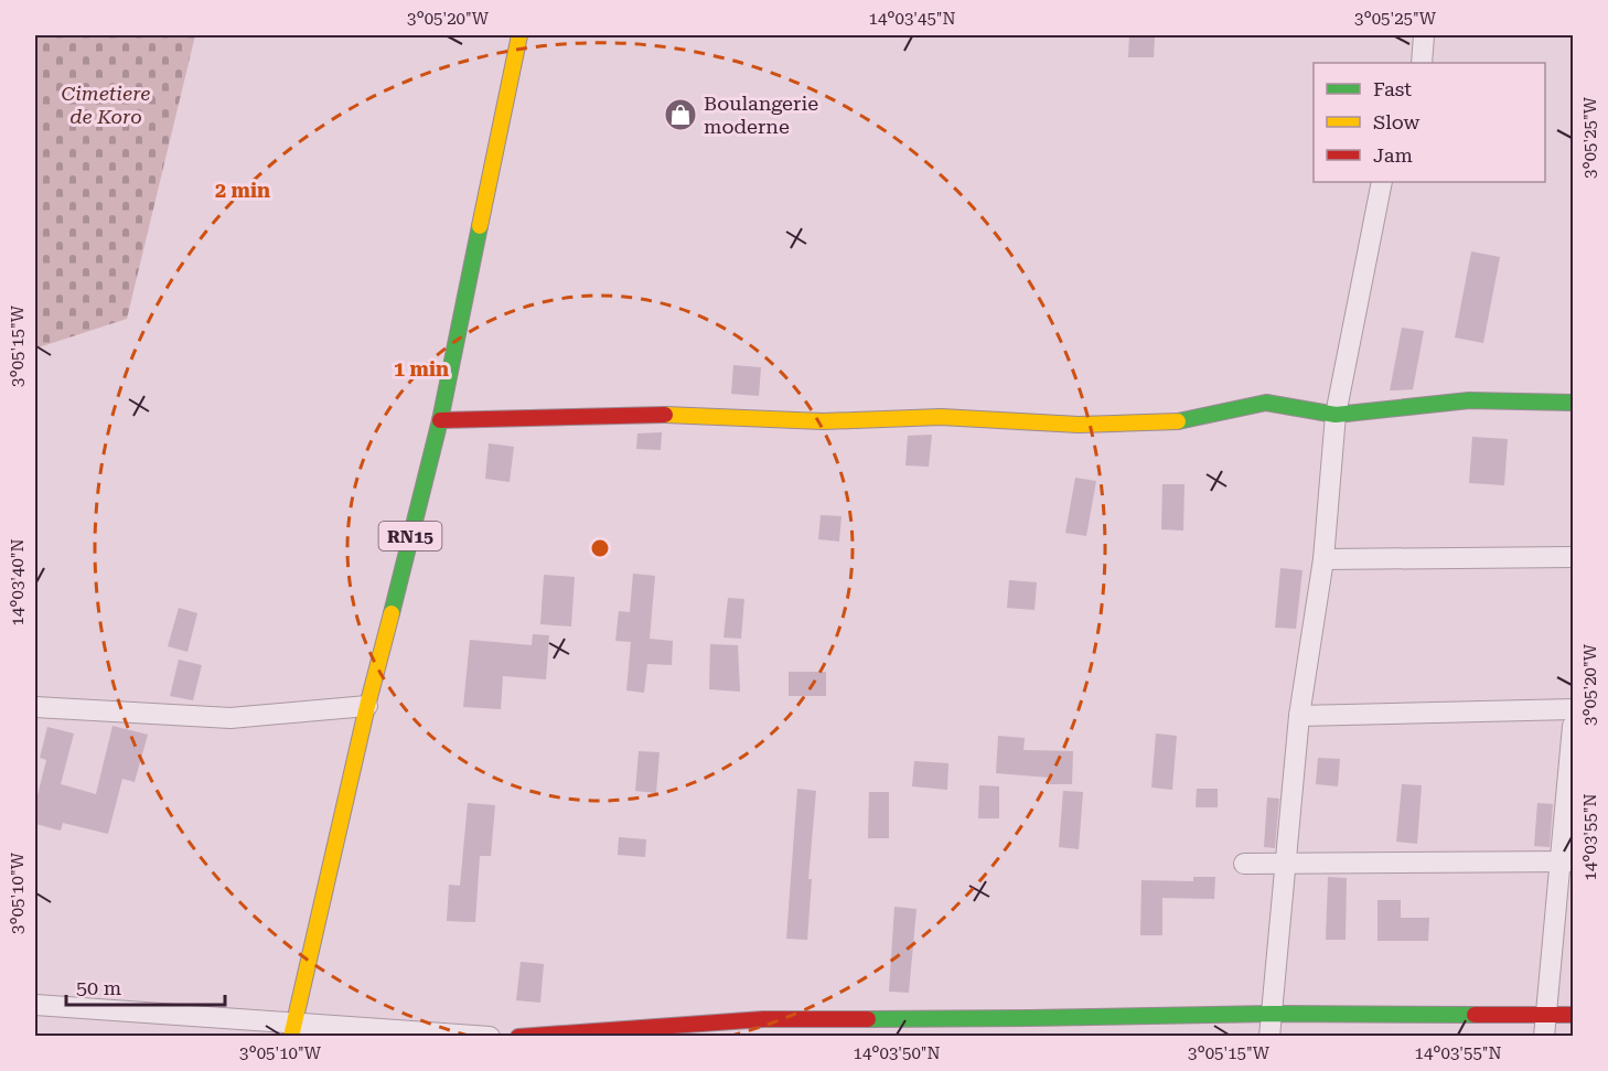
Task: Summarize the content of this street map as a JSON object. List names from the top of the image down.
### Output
{
  "streets": {
    "street": ["RN15"]
  },
  "parks": ["Cimetiere de Koro"],
  "places": {
    "shop": ["Boulangerie moderne"]
  },
  "legend": ["Fast", "Slow", "Jam"],
  "scale_bar": "50 m",
  "coordinates": [
    "3°05'20\"W",
    "14°03'45\"N",
    "3°05'25\"W",
    "3°05'15\"W",
    "14°03'40\"N",
    "14°03'55\"N",
    "3°05'10\"W",
    "14°03'50\"N"
  ],
  "rings": ["2 min", "1 min"]
}
